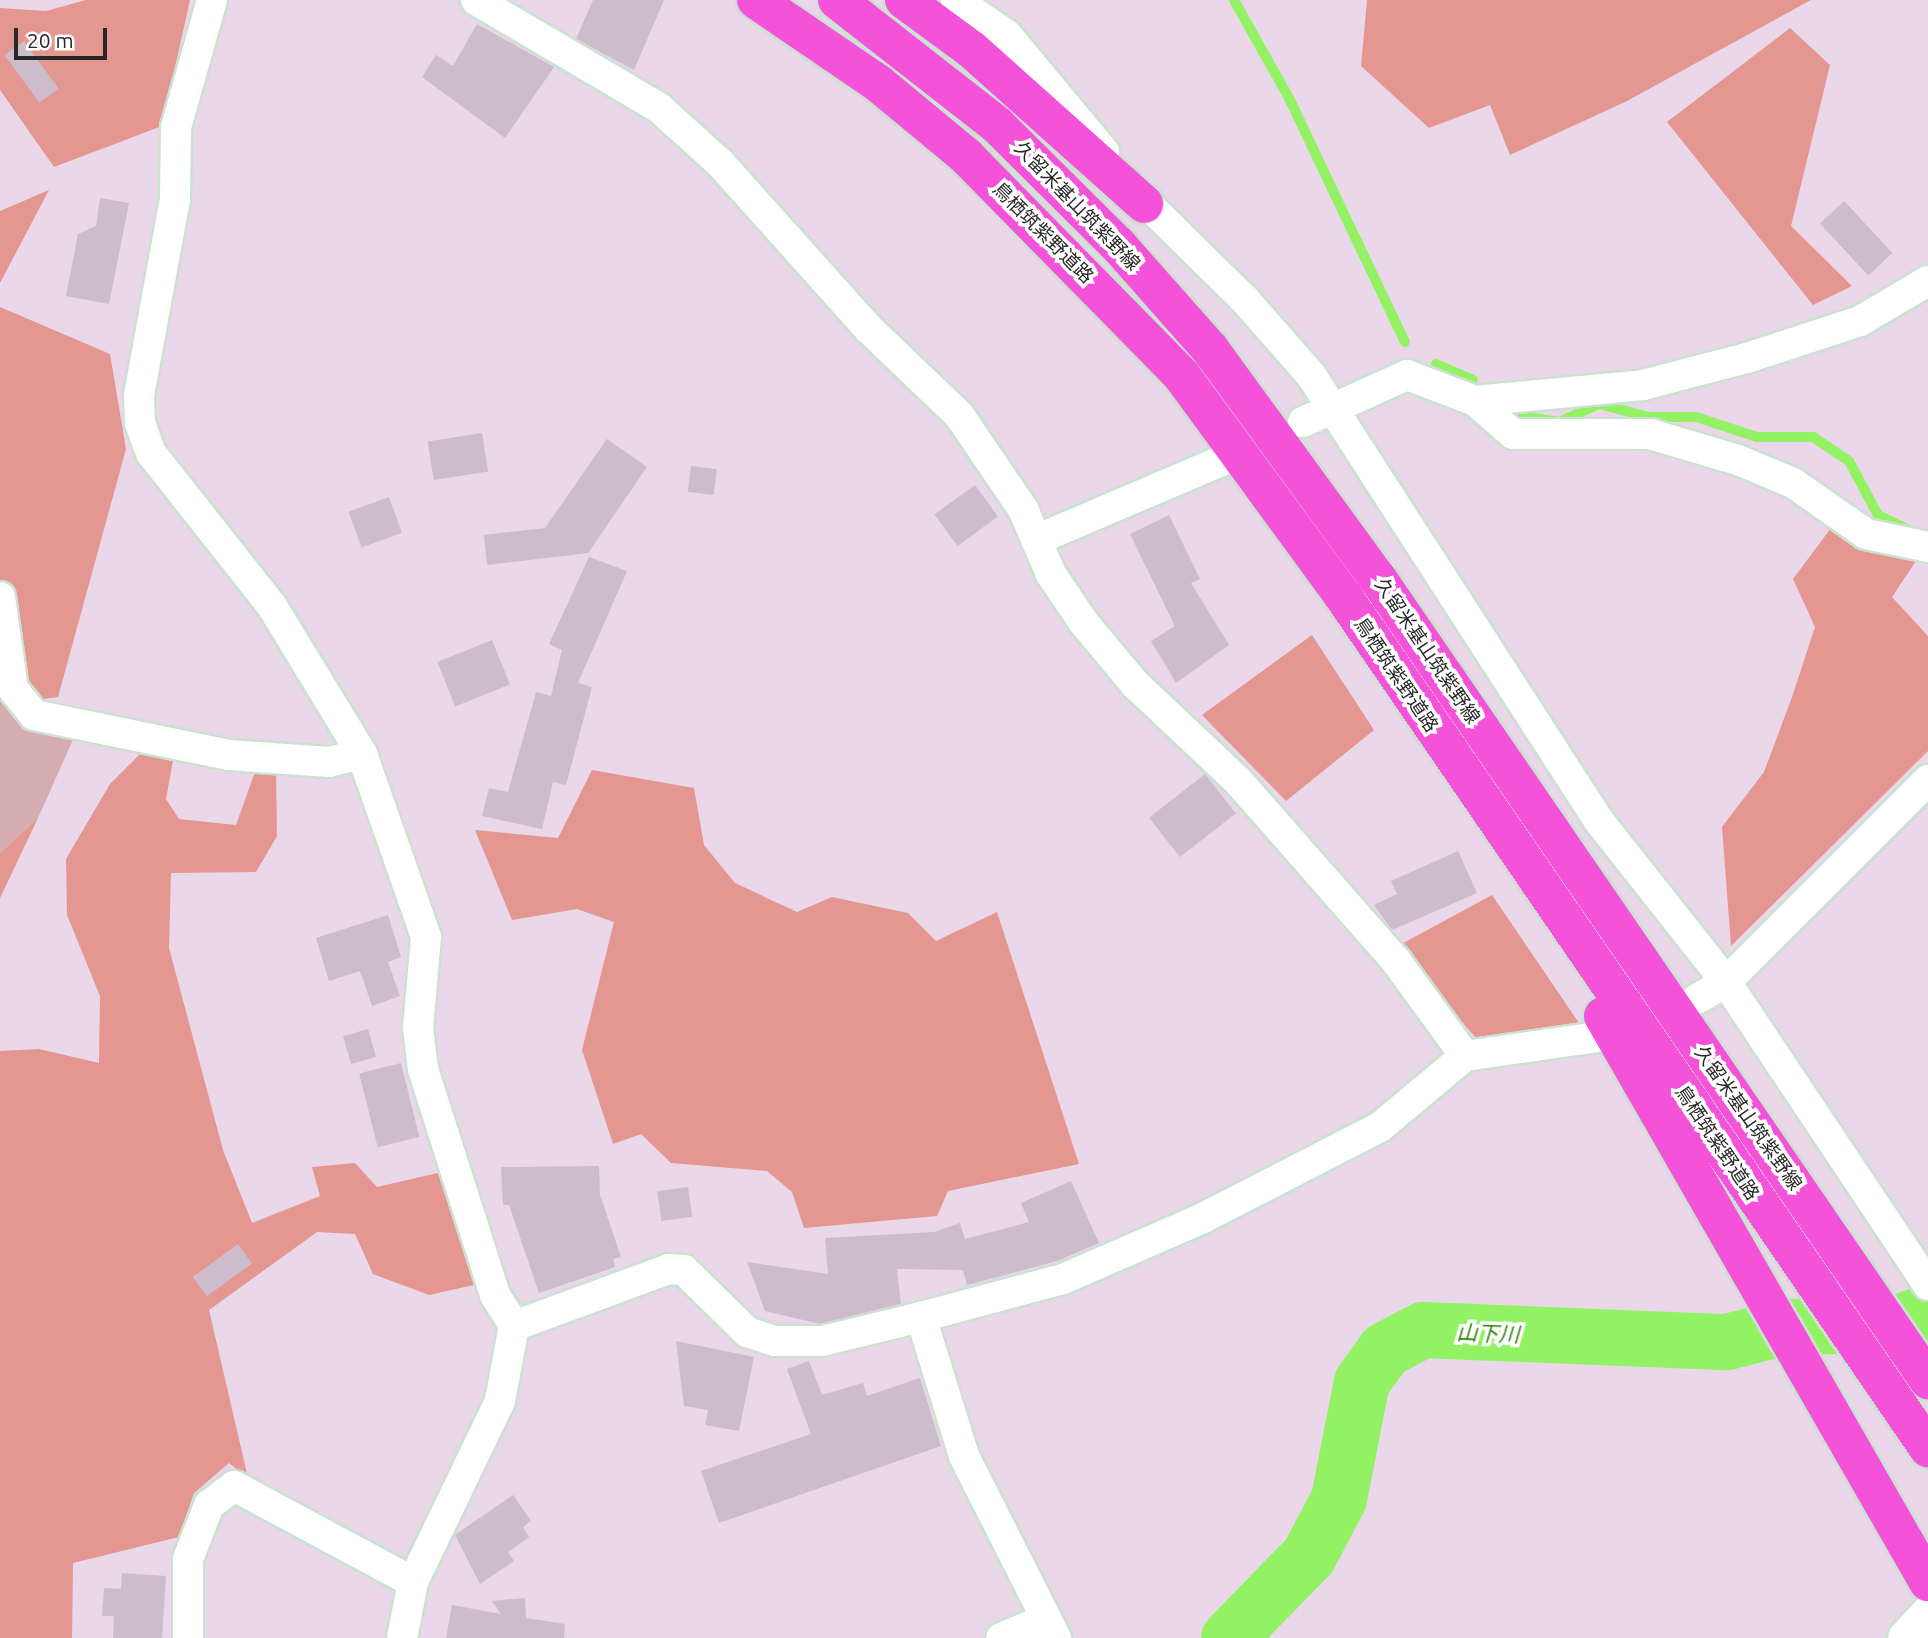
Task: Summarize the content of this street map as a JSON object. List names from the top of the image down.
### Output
{
  "streets": {
    "main road": ["久留米基山筑紫野線", "鳥栖筑紫野道路"]
  },
  "water": ["山下川"],
  "scale_bar": "20 m"
}
